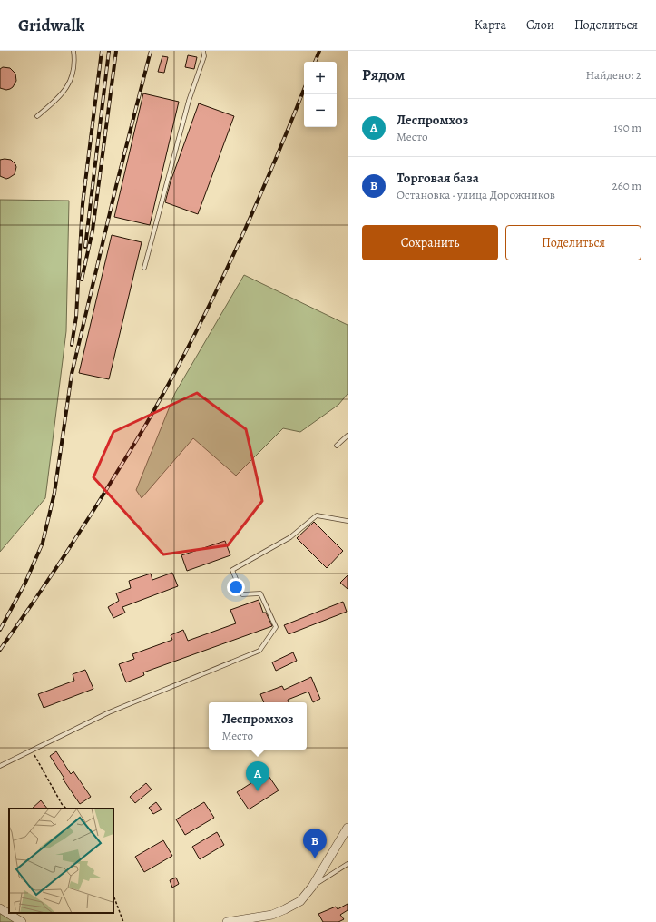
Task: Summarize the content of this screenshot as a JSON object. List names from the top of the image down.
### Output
{
  "page": {
    "header": "Gridwalk",
    "nav": ["Карта", "Слои", "Поделиться"],
    "heading": ["Рядом", "Найдено: 2"],
    "map_buttons": ["+", "−"],
    "list": [
      {
        "mark": "A",
        "name": "Леспромхоз",
        "note": "Место",
        "value": "190 m"
      },
      {
        "mark": "B",
        "name": "Торговая база",
        "note": "Остановка · улица Дорожников",
        "value": "260 m"
      }
    ],
    "buttons": ["Сохранить", "Поделиться"],
    "popup": ["Леспромхоз", "Место"],
    "pins": ["A", "B"]
  }
}
